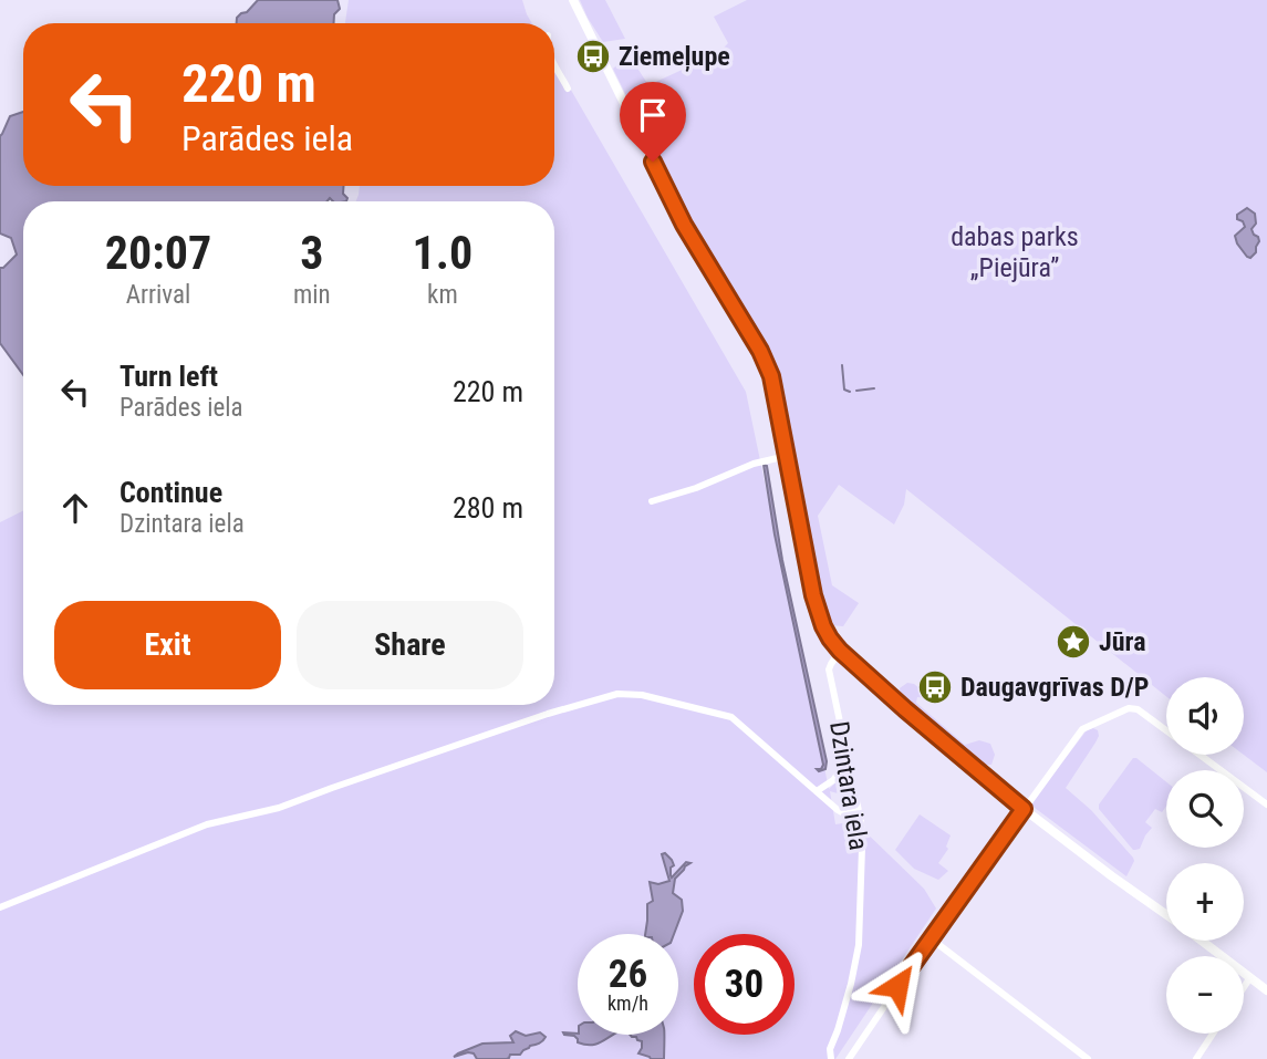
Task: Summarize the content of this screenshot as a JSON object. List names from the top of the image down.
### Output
{
  "streets": {
    "street": ["Dzintara iela"]
  },
  "parks": ["dabas parks „Piejūra”"],
  "places": {
    "bus stop": ["Ziemeļupe", "Daugavgrīvas D/P"],
    "place": ["Jūra"]
  },
  "page": {
    "turn": ["220 m", "Parādes iela"],
    "eta": [
      "20:07",
      "Arrival",
      "3",
      "min",
      "1.0",
      "km"
    ],
    "list": [
      {
        "name": "Turn left",
        "note": "Parādes iela",
        "value": "220 m"
      },
      {
        "name": "Continue",
        "note": "Dzintara iela",
        "value": "280 m"
      }
    ],
    "buttons": ["Exit", "Share"],
    "map_buttons": ["+", "−"],
    "speed": "26 km/h",
    "limit": "30"
  }
}
